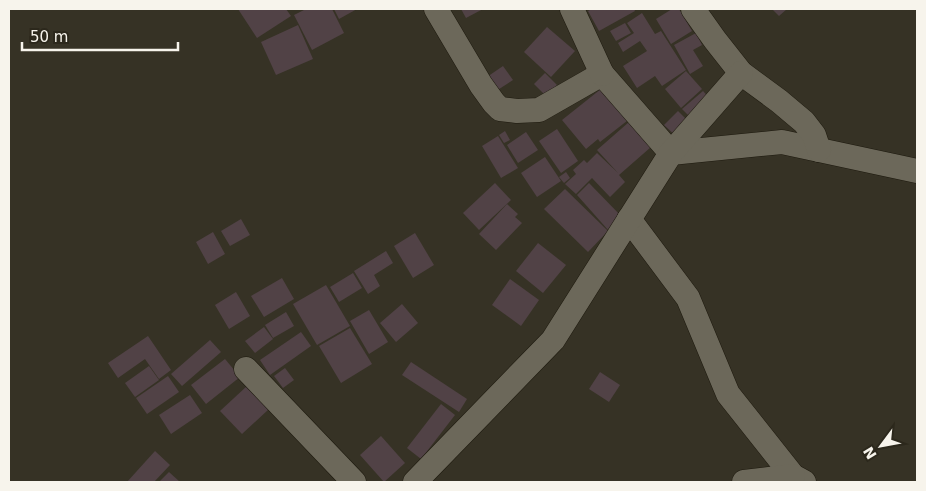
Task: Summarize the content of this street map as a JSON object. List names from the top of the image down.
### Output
{
  "scale_bar": "50 m",
  "north": "bottom left"
}
